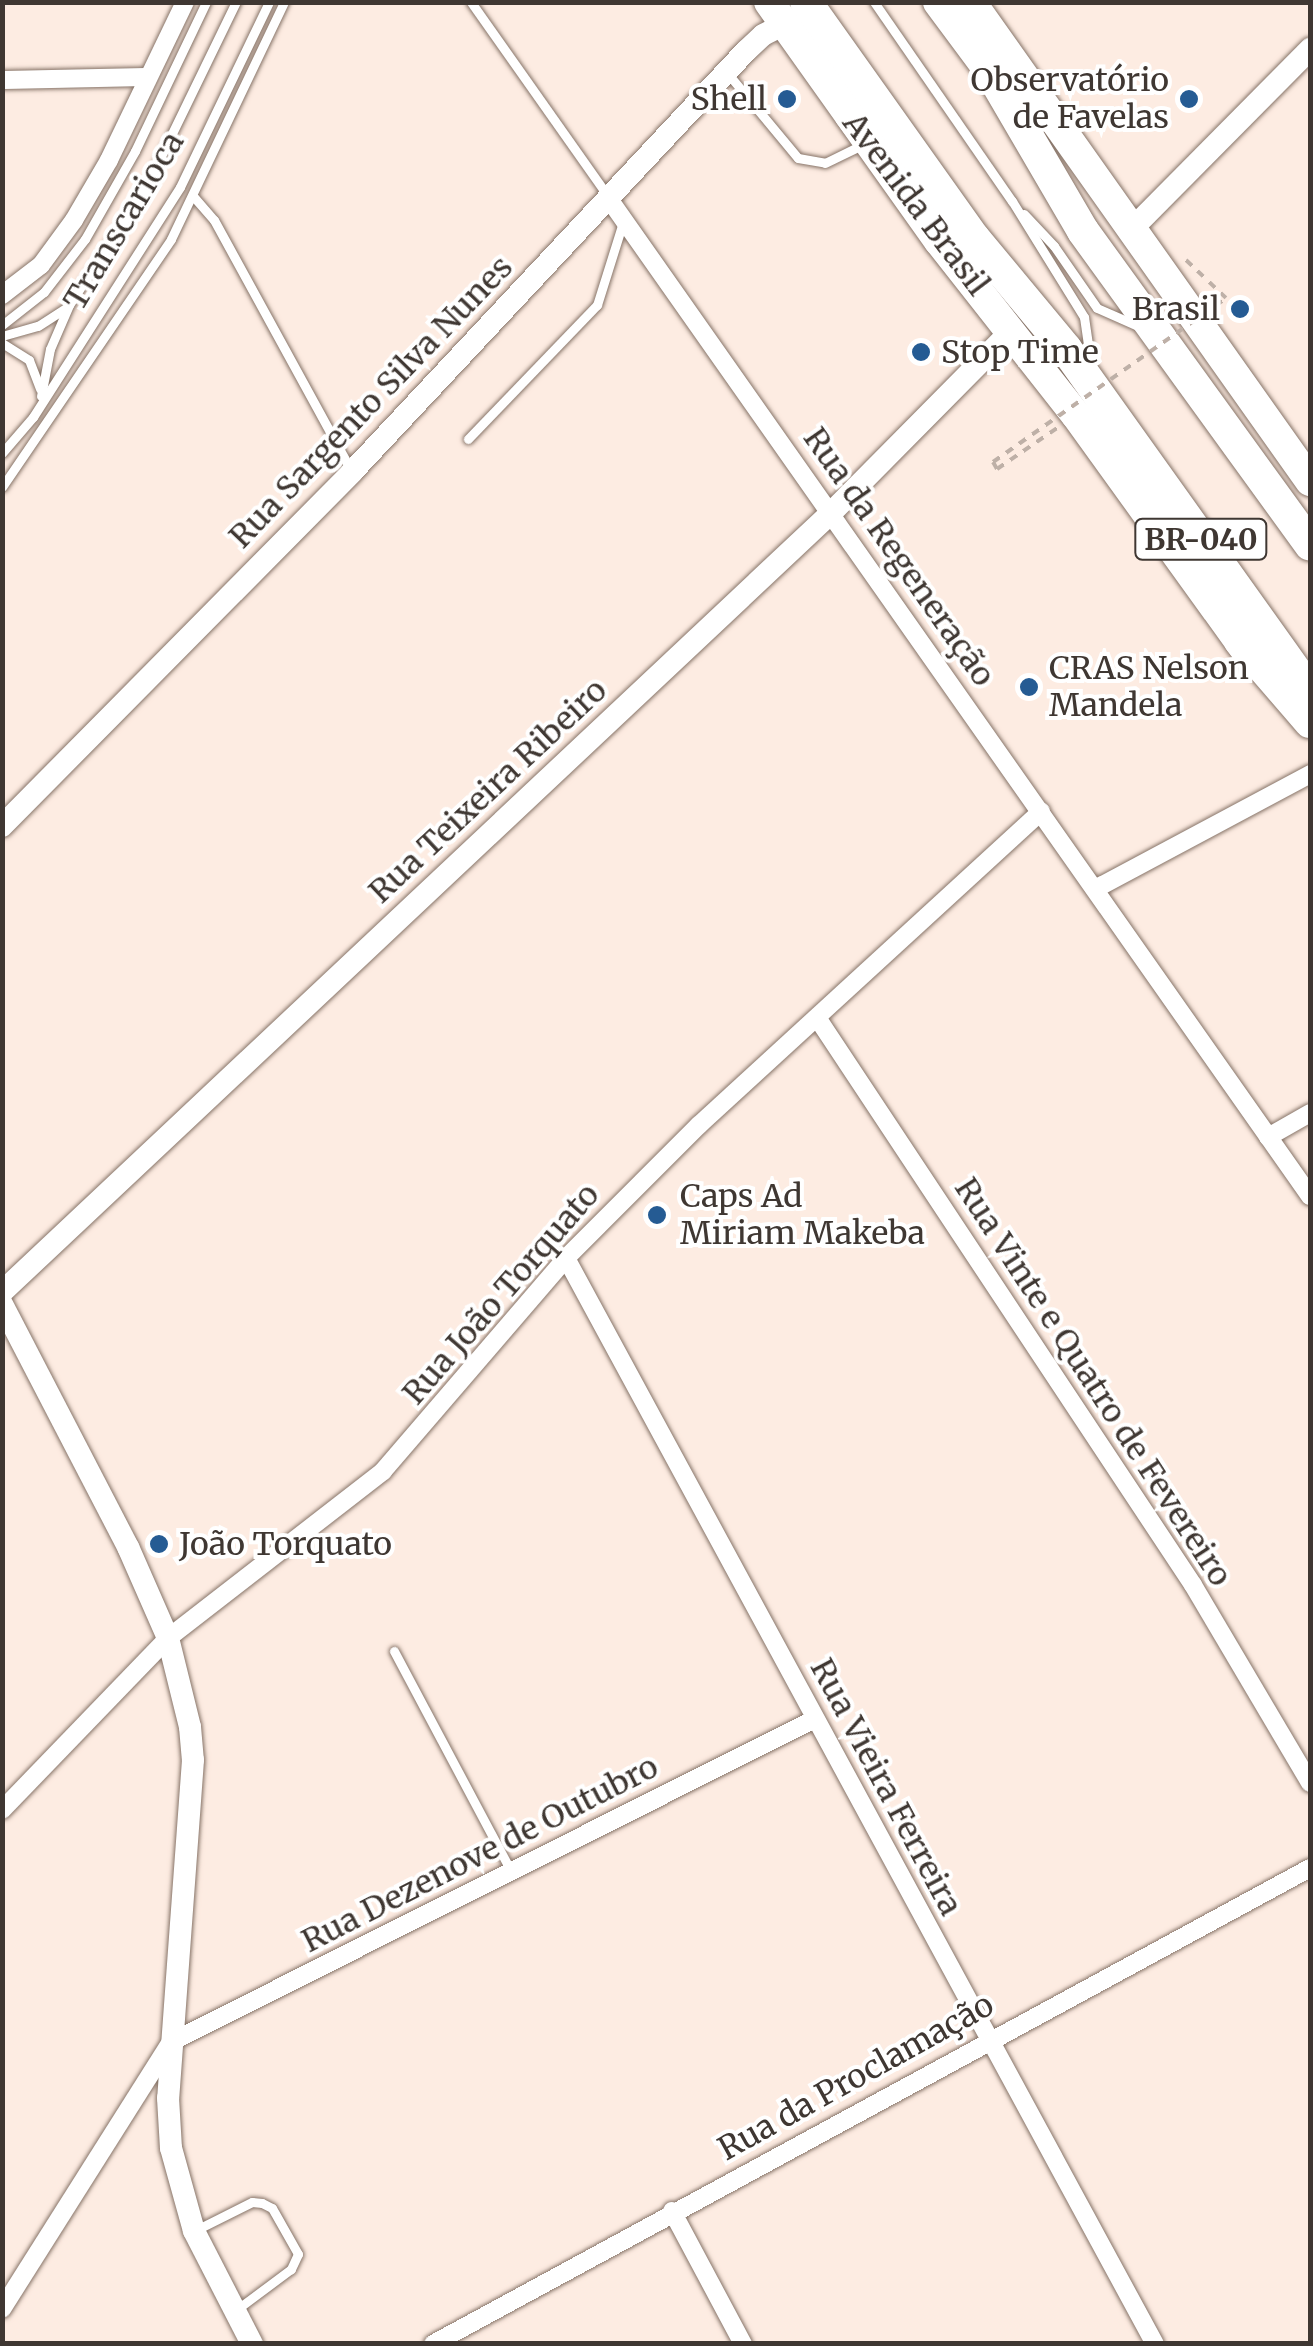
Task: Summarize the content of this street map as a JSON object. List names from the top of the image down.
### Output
{
  "streets": {
    "highway": ["Avenida Brasil", "BR-040"],
    "street": [
      "Rua Sargento Silva Nunes",
      "Rua da Regeneração",
      "Rua Teixeira Ribeiro",
      "Rua João Torquato",
      "Rua Vinte e Quatro de Fevereiro",
      "Rua Vieira Ferreira",
      "Rua Dezenove de Outubro",
      "Rua da Proclamação"
    ],
    "lane": ["Transcarioca"]
  },
  "crossings": [
    ["Avenida Brasil", "Rua Sargento Silva Nunes"],
    ["Avenida Brasil", "Rua Teixeira Ribeiro"],
    ["Rua Sargento Silva Nunes", "Rua da Regeneração"],
    ["Rua da Regeneração", "Rua Teixeira Ribeiro"],
    ["Rua da Regeneração", "Rua João Torquato"],
    ["Rua João Torquato", "Rua Vinte e Quatro de Fevereiro"],
    ["Rua João Torquato", "Rua Vieira Ferreira"],
    ["Rua Vieira Ferreira", "Rua Dezenove de Outubro"],
    ["Rua Vieira Ferreira", "Rua da Proclamação"]
  ],
  "places": [
    "Shell",
    "Observatório de Favelas",
    "Brasil",
    "Stop Time",
    "CRAS Nelson Mandela",
    "Caps Ad Miriam Makeba",
    "João Torquato"
  ]
}
